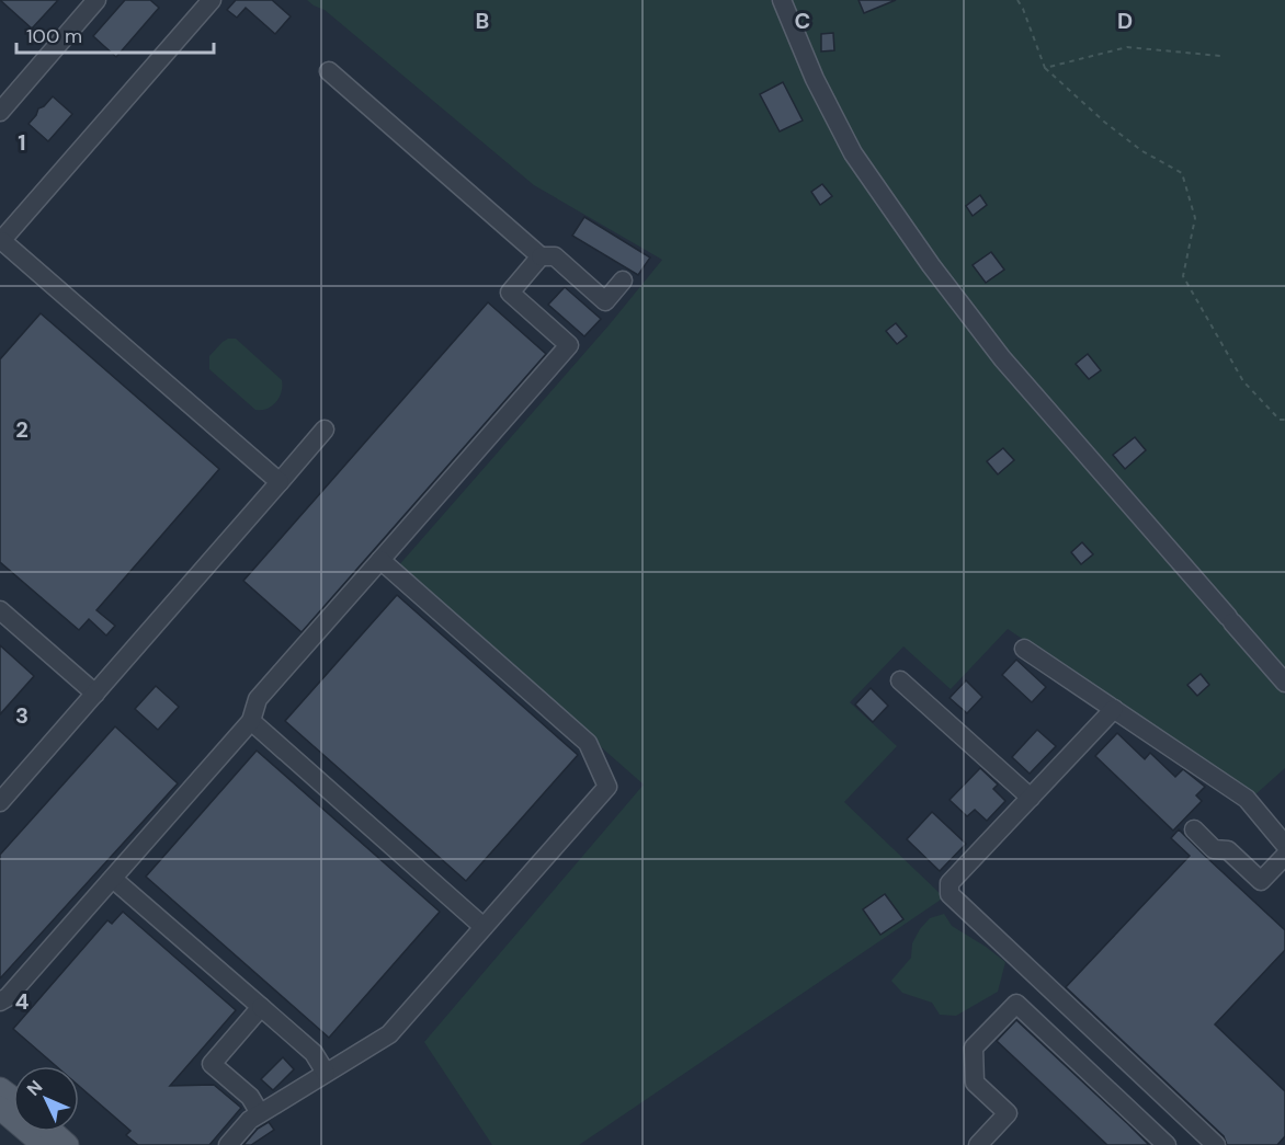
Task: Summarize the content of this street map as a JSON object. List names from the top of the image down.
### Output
{
  "scale_bar": "100 m",
  "north": "top left",
  "grid": {
    "columns": ["B", "C", "D"],
    "rows": [
      "1",
      "2",
      "3",
      "4"
    ]
  }
}
